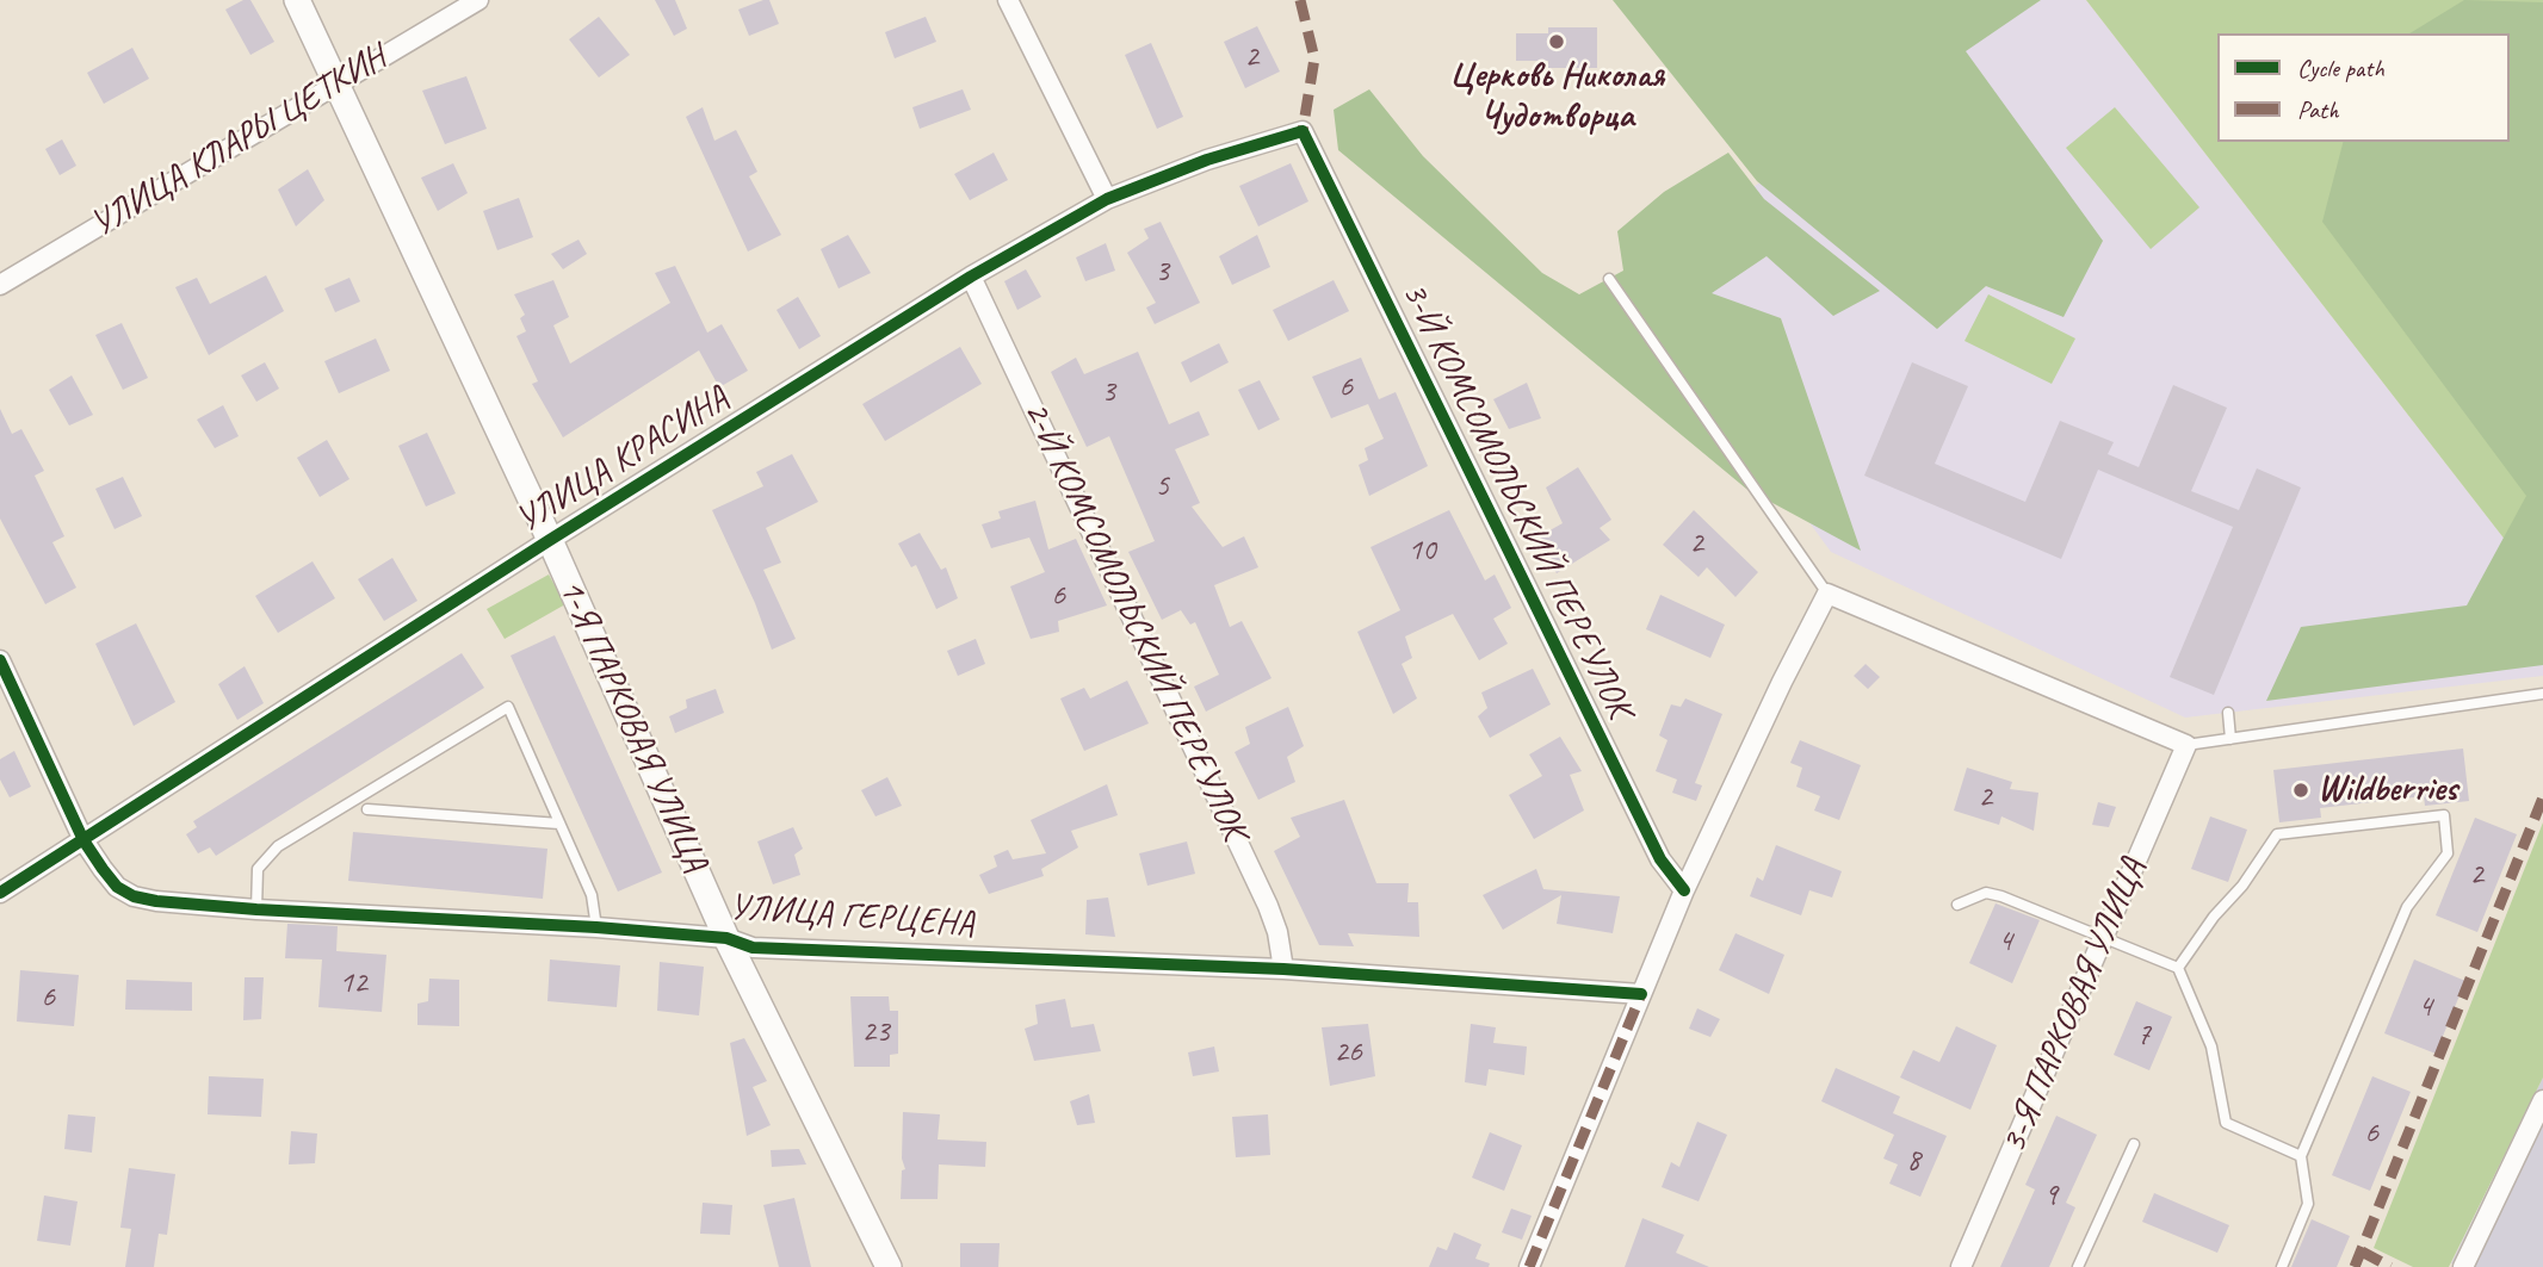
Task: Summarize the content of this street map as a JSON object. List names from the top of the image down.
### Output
{
  "streets": {
    "street": [
      "УЛИЦА КЛАРЫ ЦЕТКИН",
      "УЛИЦА КРАСИНА",
      "3-Й КОМСОМОЛЬСКИЙ ПЕРЕУЛОК",
      "2-Й КОМСОМОЛЬСКИЙ ПЕРЕУЛОК",
      "1-Я ПАРКОВАЯ УЛИЦА",
      "УЛИЦА ГЕРЦЕНА",
      "3-Я ПАРКОВАЯ УЛИЦА"
    ]
  },
  "crossings": [
    ["УЛИЦА КЛАРЫ ЦЕТКИН", "1-Я ПАРКОВАЯ УЛИЦА"],
    ["УЛИЦА КРАСИНА", "3-Й КОМСОМОЛЬСКИЙ ПЕРЕУЛОК"],
    ["УЛИЦА КРАСИНА", "2-Й КОМСОМОЛЬСКИЙ ПЕРЕУЛОК"],
    ["УЛИЦА КРАСИНА", "1-Я ПАРКОВАЯ УЛИЦА"],
    ["УЛИЦА КРАСИНА", "УЛИЦА ГЕРЦЕНА"],
    ["2-Й КОМСОМОЛЬСКИЙ ПЕРЕУЛОК", "УЛИЦА ГЕРЦЕНА"],
    ["1-Я ПАРКОВАЯ УЛИЦА", "УЛИЦА ГЕРЦЕНА"]
  ],
  "places": ["Церковь Николая Чудотворца", "Wildberries"],
  "house_numbers": [
    "2",
    "3",
    "6",
    "3",
    "5",
    "2",
    "10",
    "6",
    "2",
    "2",
    "4",
    "12",
    "6",
    "4",
    "23",
    "7",
    "26",
    "6",
    "8",
    "9"
  ],
  "legend": ["Cycle path", "Path"]
}
